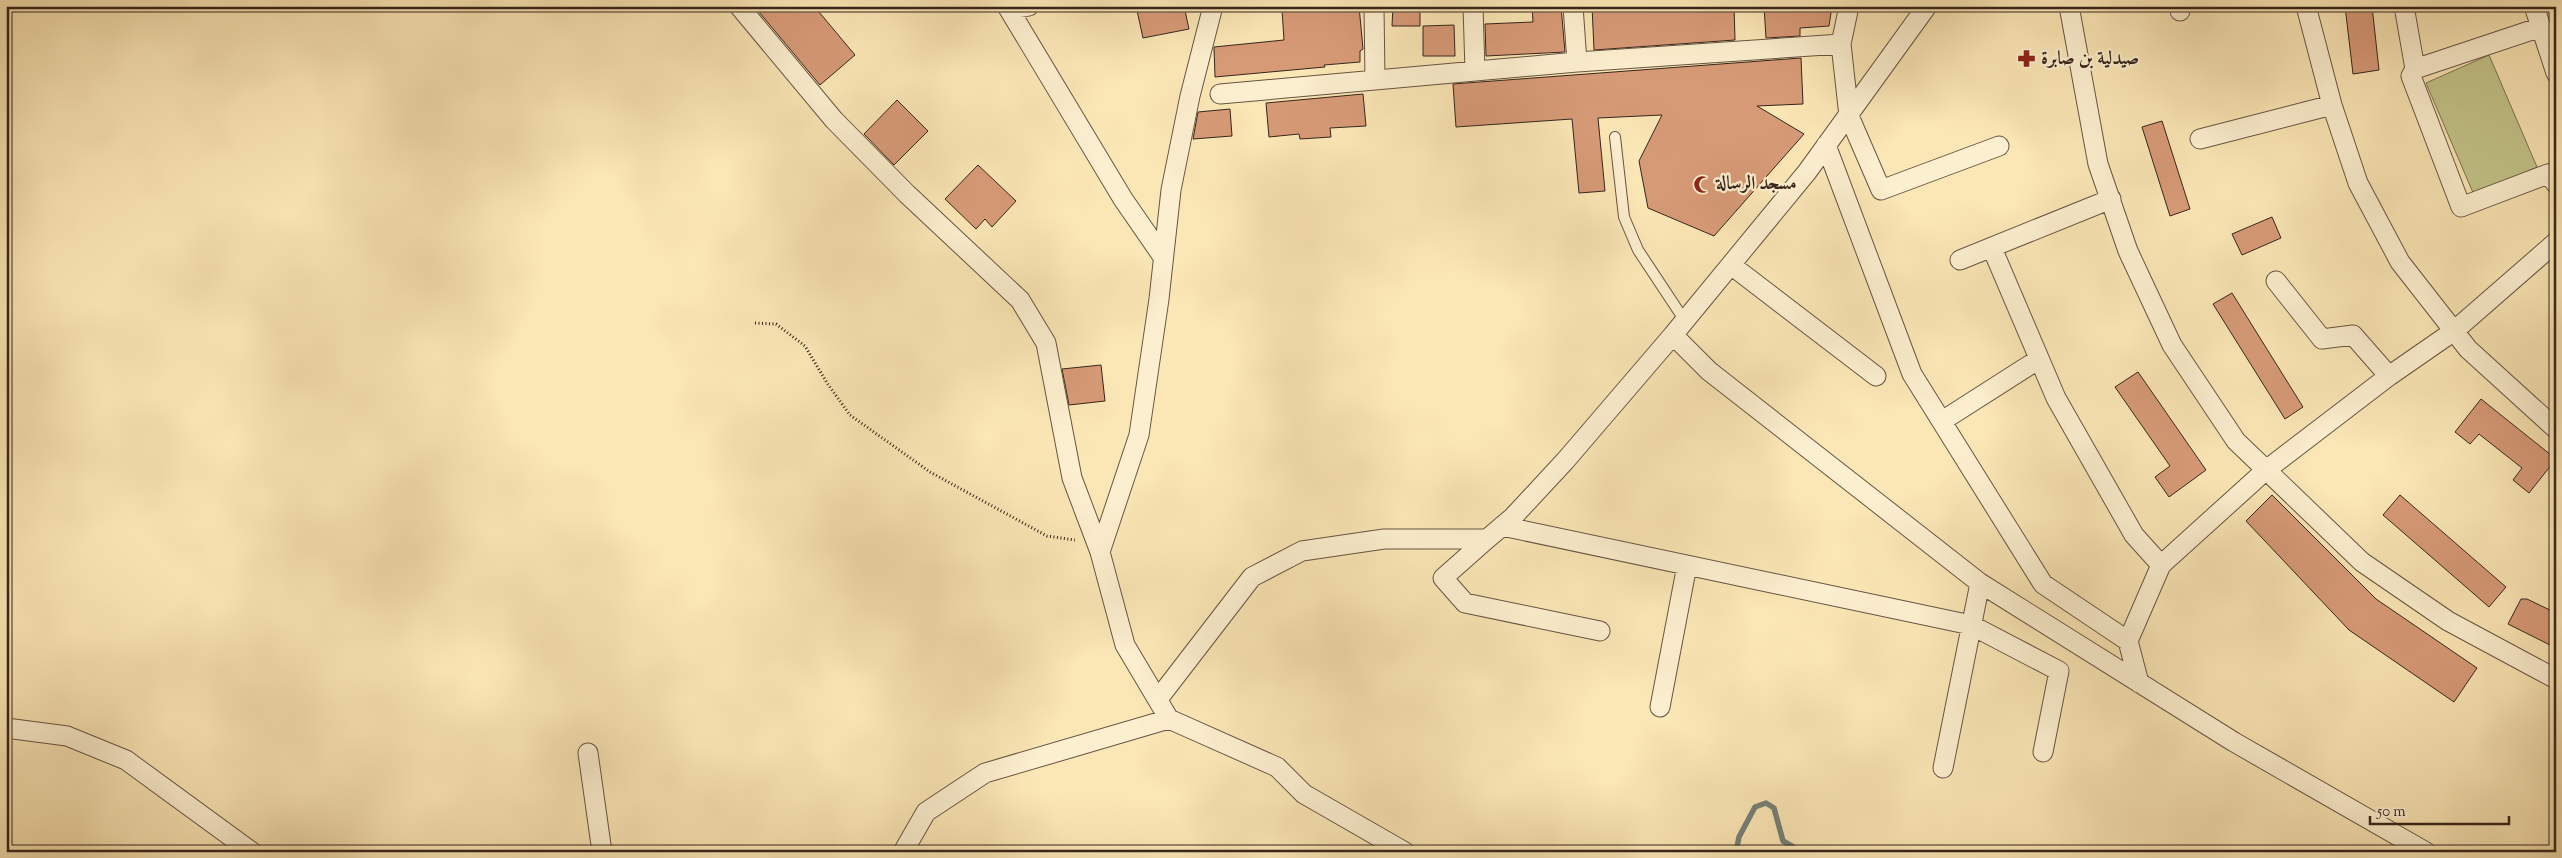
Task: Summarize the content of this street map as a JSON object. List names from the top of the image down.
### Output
{
  "places": {
    "pharmacy": ["صيدلية بن صابرة"],
    "mosque": ["مسجد الرسالة"]
  },
  "scale_bar": "50 m"
}
